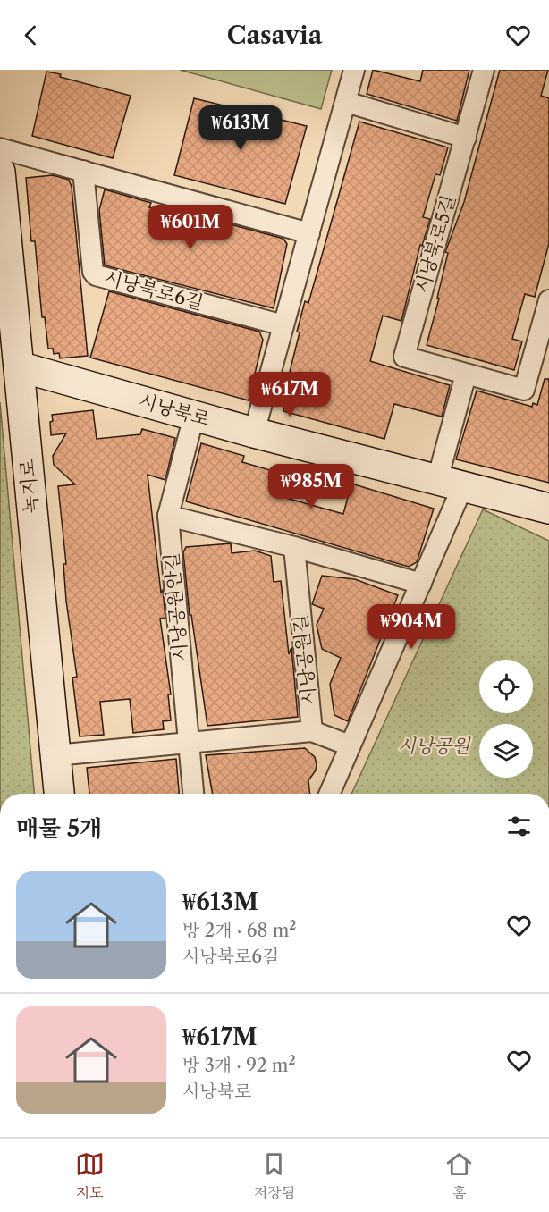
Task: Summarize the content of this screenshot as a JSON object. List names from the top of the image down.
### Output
{
  "streets": {
    "street": [
      "시낭북로5길",
      "시낭북로6길",
      "시낭북로",
      "녹지로",
      "시낭공원안길",
      "시낭공원길"
    ]
  },
  "crossings": [
    ["시낭북로", "녹지로"],
    ["시낭북로", "시낭공원안길"]
  ],
  "parks": ["시낭공원"],
  "page": {
    "header": "Casavia",
    "price": [
      "₩613M",
      "₩601M",
      "₩617M",
      "₩985M",
      "₩904M"
    ],
    "heading": "매물 5개",
    "list": [
      {
        "name": "₩613M",
        "note": "방 2개 · 68 m² · 시낭북로6길"
      },
      {
        "name": "₩617M",
        "note": "방 3개 · 92 m² · 시낭북로"
      }
    ],
    "tabs": ["지도", "저장됨", "홈"]
  }
}
